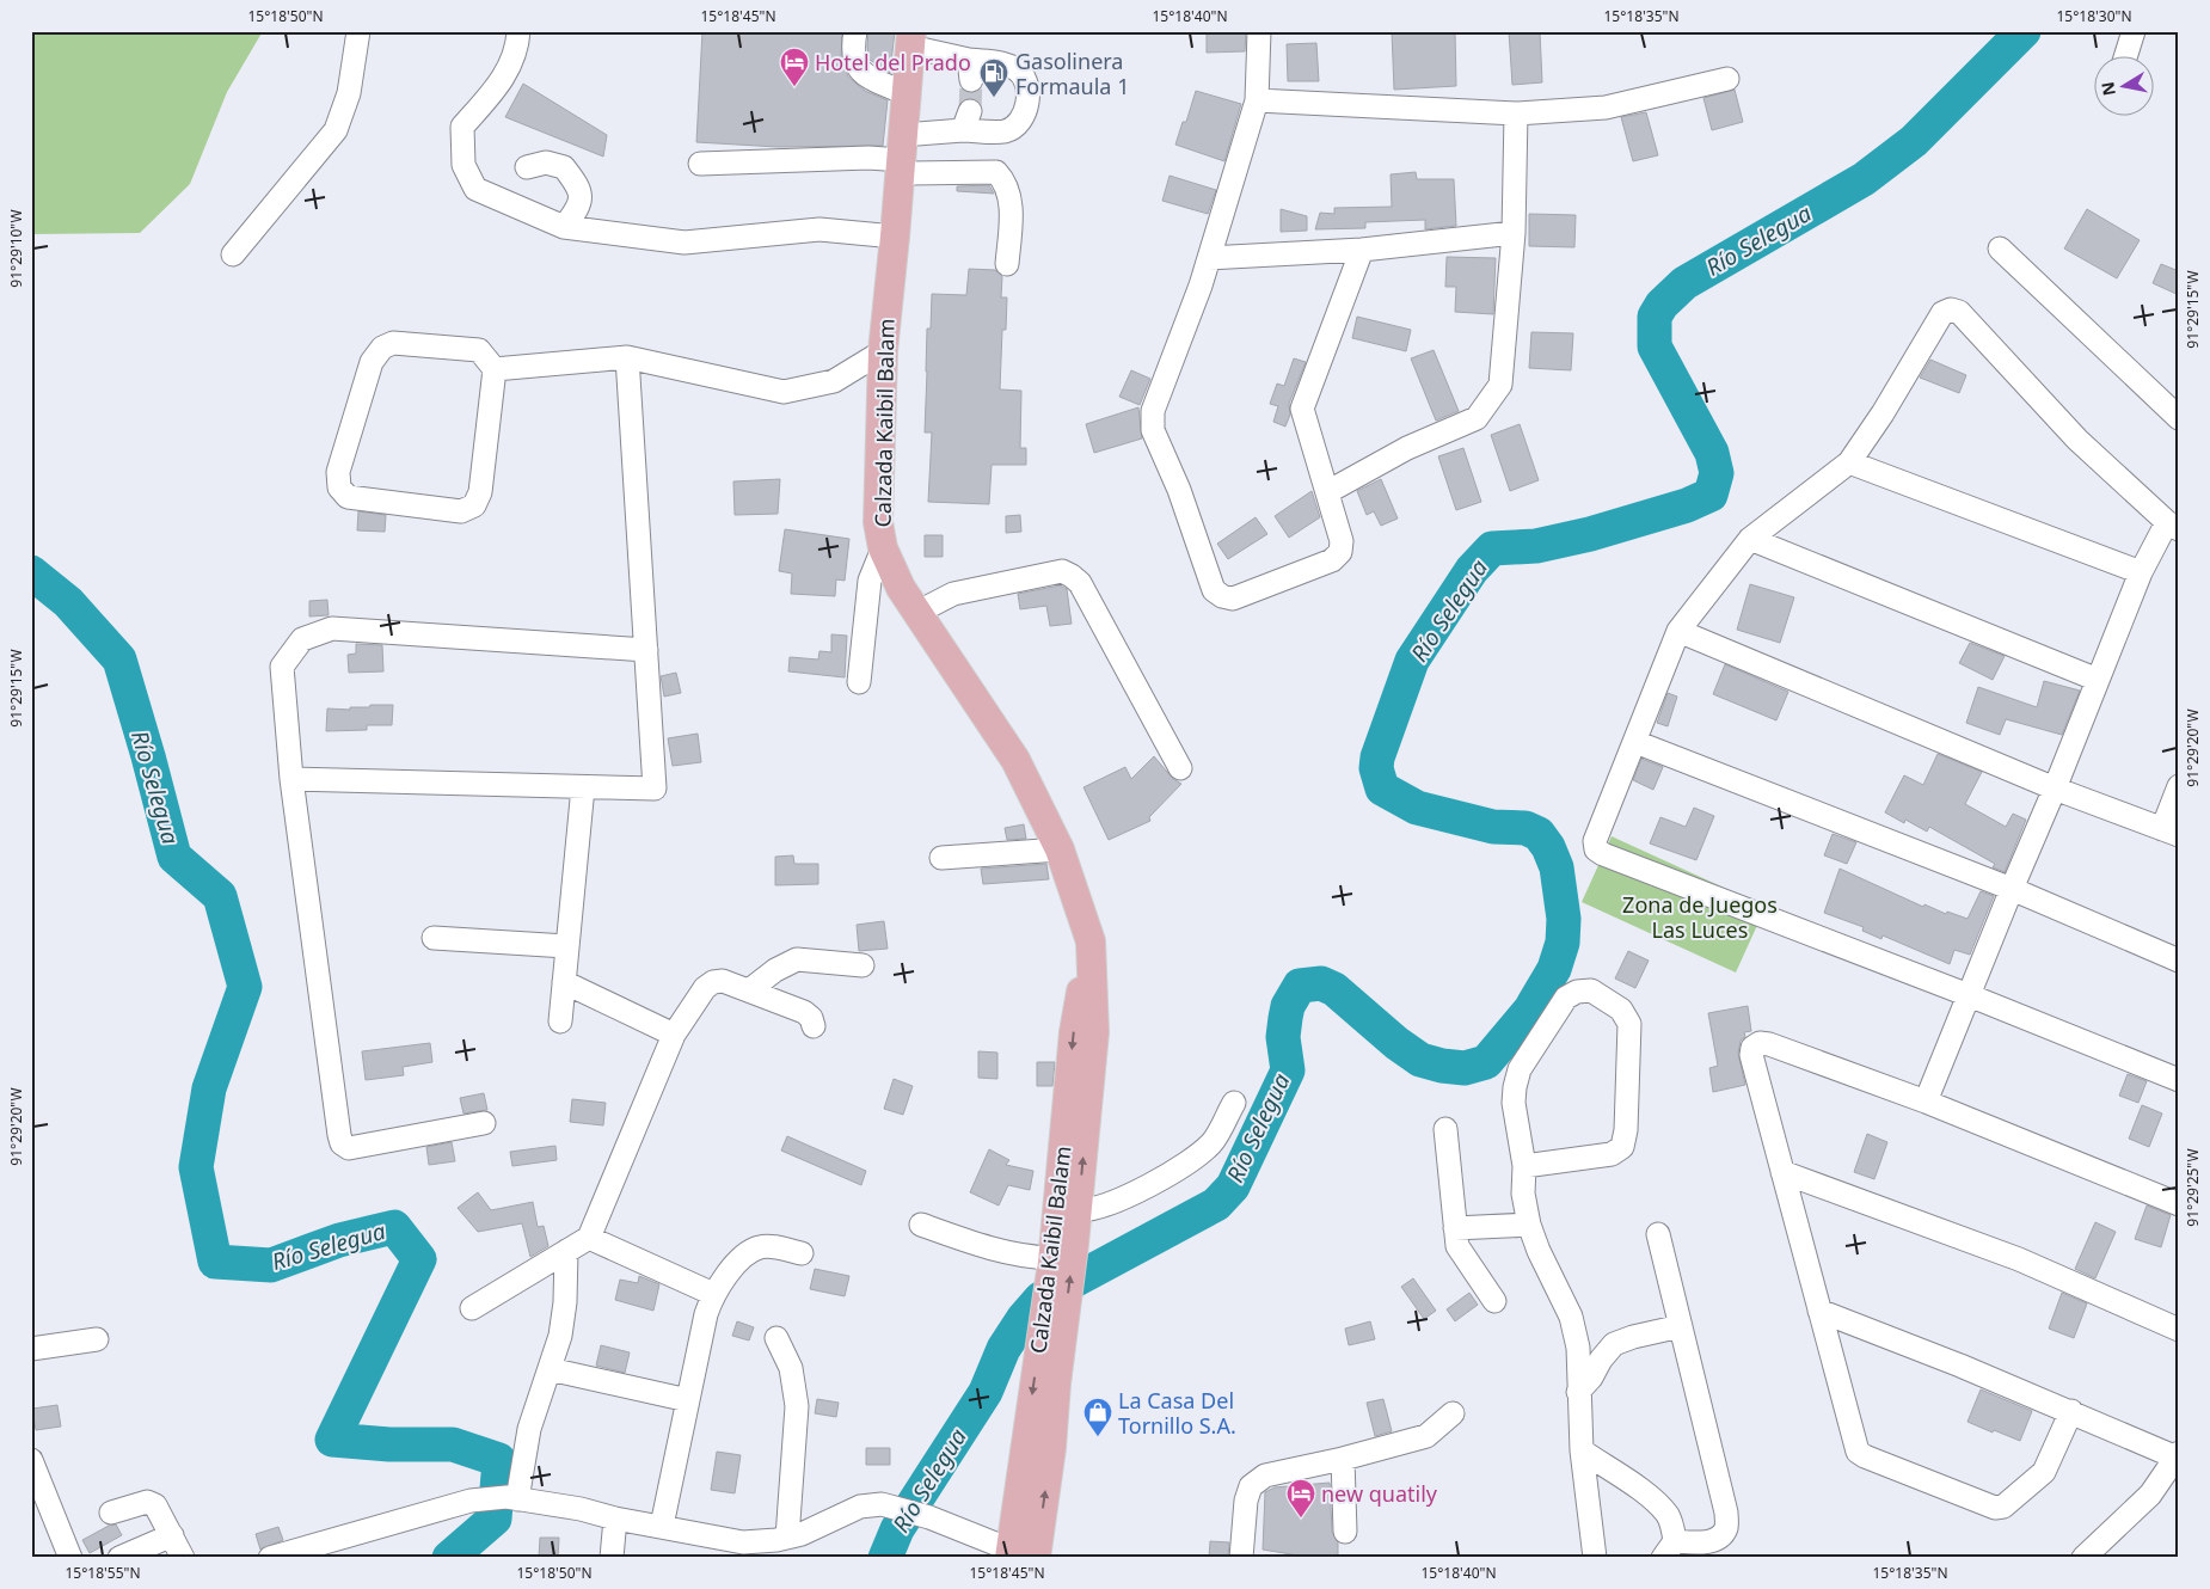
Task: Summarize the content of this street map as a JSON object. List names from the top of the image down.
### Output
{
  "streets": {
    "main road": ["Calzada Kaibil Balam"]
  },
  "water": ["Río Selegua"],
  "parks": ["Zona de Juegos Las Luces"],
  "places": {
    "hotel": ["Hotel del Prado", "new quatily"],
    "fuel station": ["Gasolinera Formaula 1"],
    "shop": ["La Casa Del Tornillo S.A."]
  },
  "north": "left",
  "coordinates": [
    "15°18'50\"N",
    "15°18'45\"N",
    "15°18'40\"N",
    "15°18'35\"N",
    "15°18'30\"N",
    "91°29'10\"W",
    "91°29'15\"W",
    "91°29'20\"W",
    "91°29'25\"W",
    "15°18'55\"N"
  ]
}
